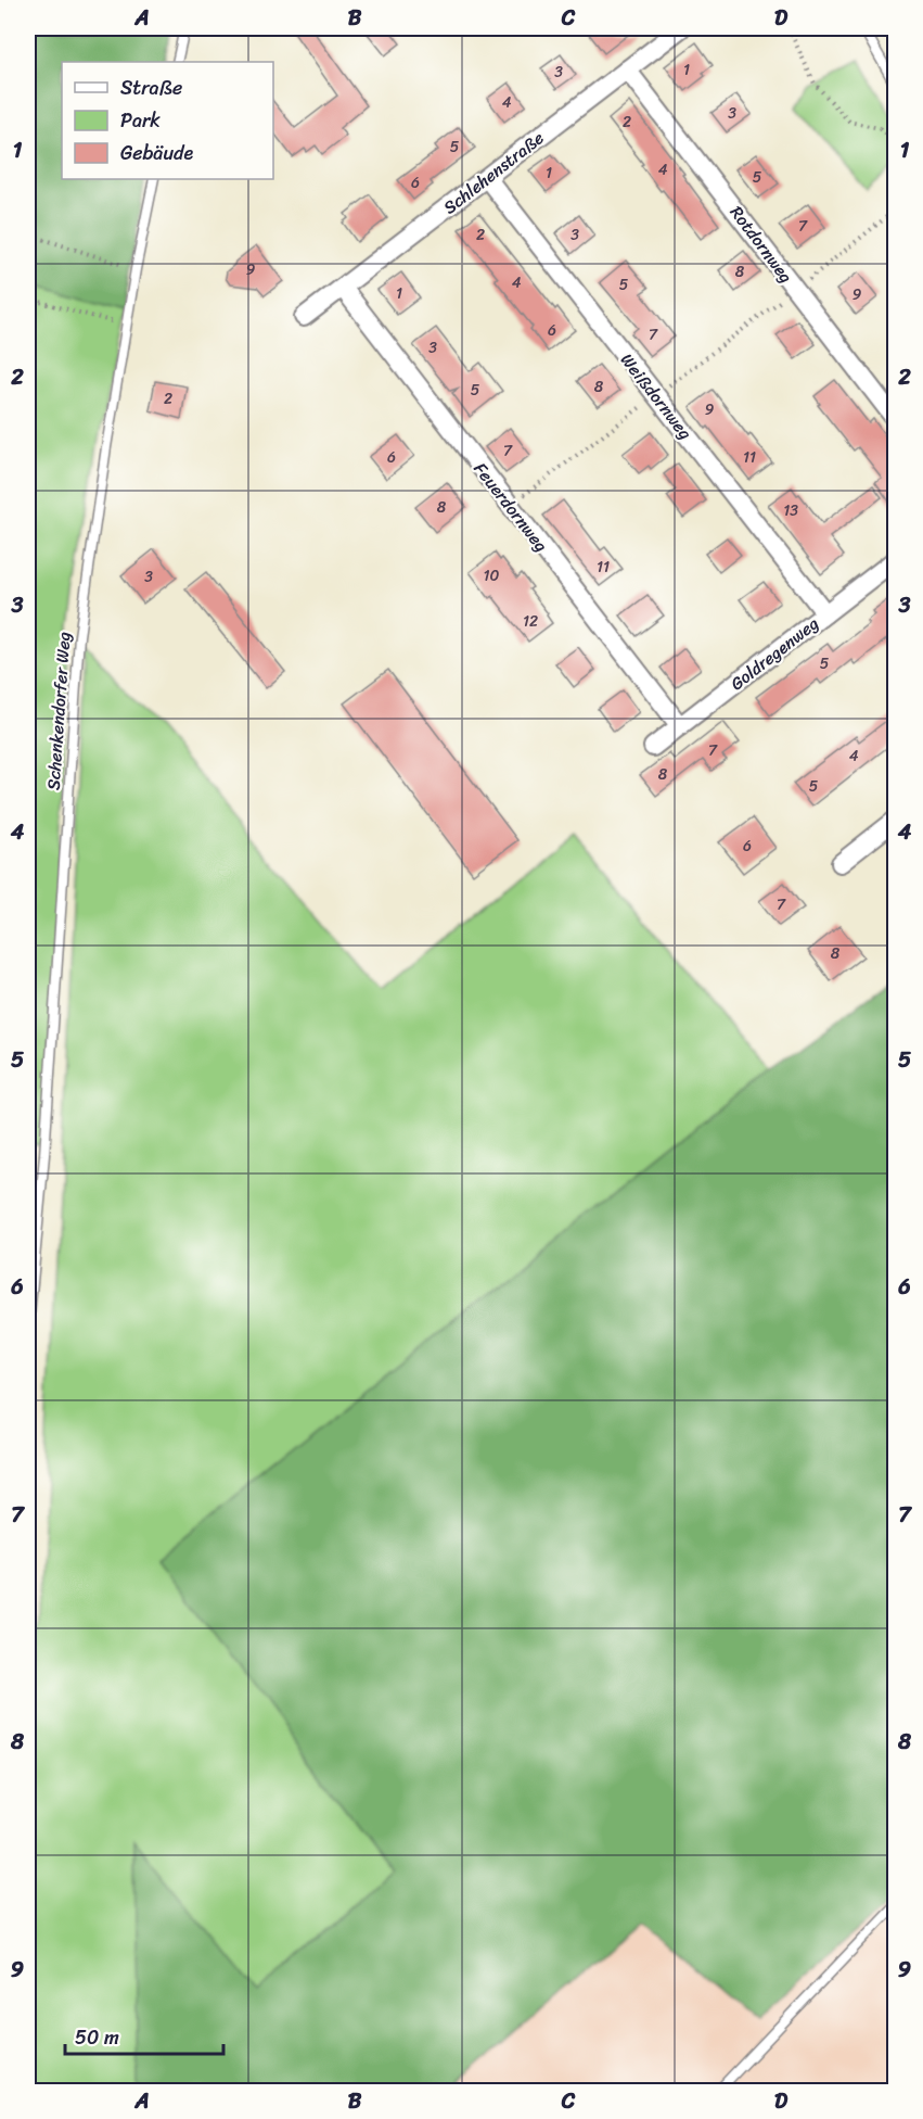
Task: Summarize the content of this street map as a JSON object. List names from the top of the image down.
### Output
{
  "streets": {
    "street": [
      "Schlehenstraße",
      "Rotdornweg",
      "Weißdornweg",
      "Feuerdornweg",
      "Goldregenweg"
    ],
    "lane": ["Schenkendorfer Weg"]
  },
  "crossings": [
    ["Schlehenstraße", "Rotdornweg"],
    ["Schlehenstraße", "Weißdornweg"],
    ["Schlehenstraße", "Feuerdornweg"],
    ["Weißdornweg", "Goldregenweg"],
    ["Feuerdornweg", "Goldregenweg"]
  ],
  "house_numbers": [
    "1",
    "3",
    "4",
    "3",
    "2",
    "5",
    "4",
    "1",
    "5",
    "6",
    "7",
    "2",
    "3",
    "9",
    "8",
    "4",
    "5",
    "1",
    "9",
    "6",
    "7",
    "3",
    "8",
    "5",
    "2",
    "9",
    "7",
    "6",
    "11",
    "8",
    "13",
    "11",
    "10",
    "3",
    "12",
    "5",
    "7",
    "4",
    "8",
    "5",
    "6",
    "7",
    "8"
  ],
  "legend": ["Straße", "Park", "Gebäude"],
  "scale_bar": "50 m",
  "grid": {
    "columns": [
      "A",
      "B",
      "C",
      "D"
    ],
    "rows": [
      "1",
      "2",
      "3",
      "4",
      "5",
      "6",
      "7",
      "8",
      "9"
    ]
  }
}
